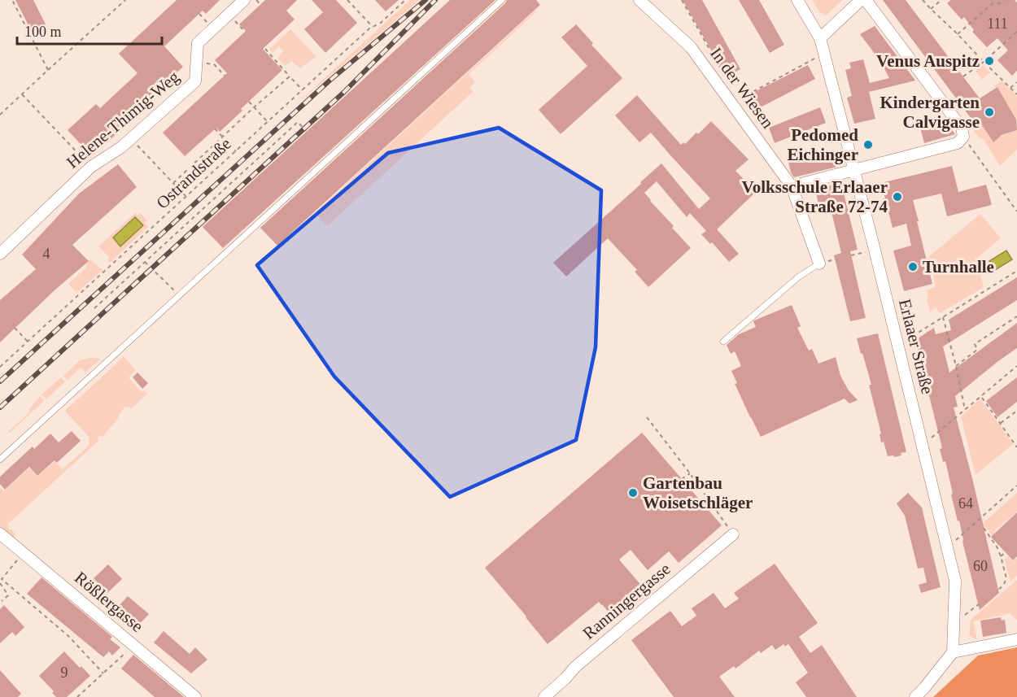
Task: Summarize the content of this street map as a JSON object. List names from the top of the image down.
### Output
{
  "streets": {
    "street": [
      "In der Wiesen",
      "Helene-Thimig-Weg",
      "Erlaaer Straße",
      "Ranningergasse",
      "Rößlergasse"
    ],
    "path": ["Ostrandstraße"]
  },
  "places": [
    "Venus Auspitz",
    "Kindergarten Calvigasse",
    "Pedomed Eichinger",
    "Volksschule Erlaaer Straße 72-74",
    "Turnhalle",
    "Gartenbau Woisetschläger"
  ],
  "house_numbers": [
    "111",
    "4",
    "64",
    "60",
    "9"
  ],
  "scale_bar": "100 m"
}
